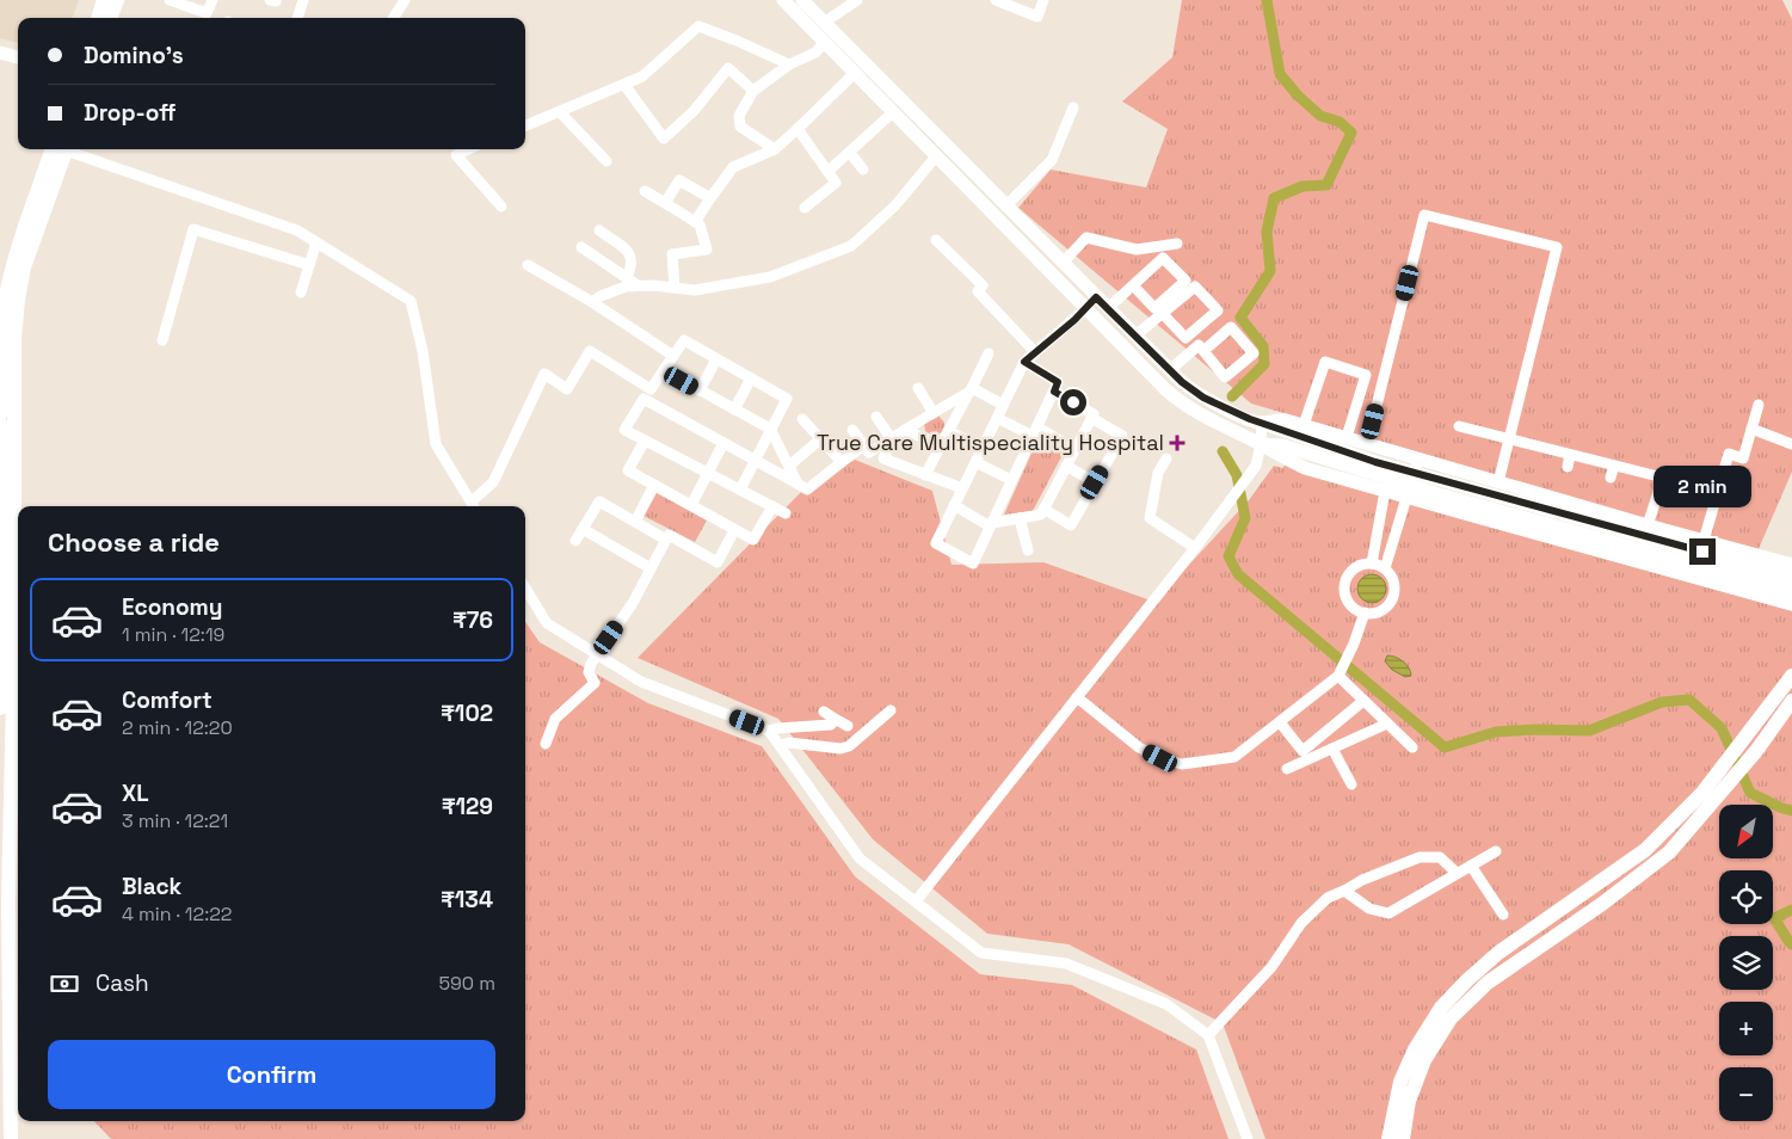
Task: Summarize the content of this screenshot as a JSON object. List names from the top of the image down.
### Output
{
  "places": {
    "health": ["True Care Multispeciality Hospital"]
  },
  "north": "bottom left",
  "page": {
    "banner": ["Domino's", "Drop-off"],
    "bubble": "2 min",
    "heading": "Choose a ride",
    "list": [
      {
        "name": "Economy",
        "note": "1 min · 12:19",
        "value": "₹76"
      },
      {
        "name": "Comfort",
        "note": "2 min · 12:20",
        "value": "₹102"
      },
      {
        "name": "XL",
        "note": "3 min · 12:21",
        "value": "₹129"
      },
      {
        "name": "Black",
        "note": "4 min · 12:22",
        "value": "₹134"
      }
    ],
    "map_buttons": ["+", "−"],
    "pay": ["Cash", "590 m"],
    "buttons": "Confirm"
  }
}
